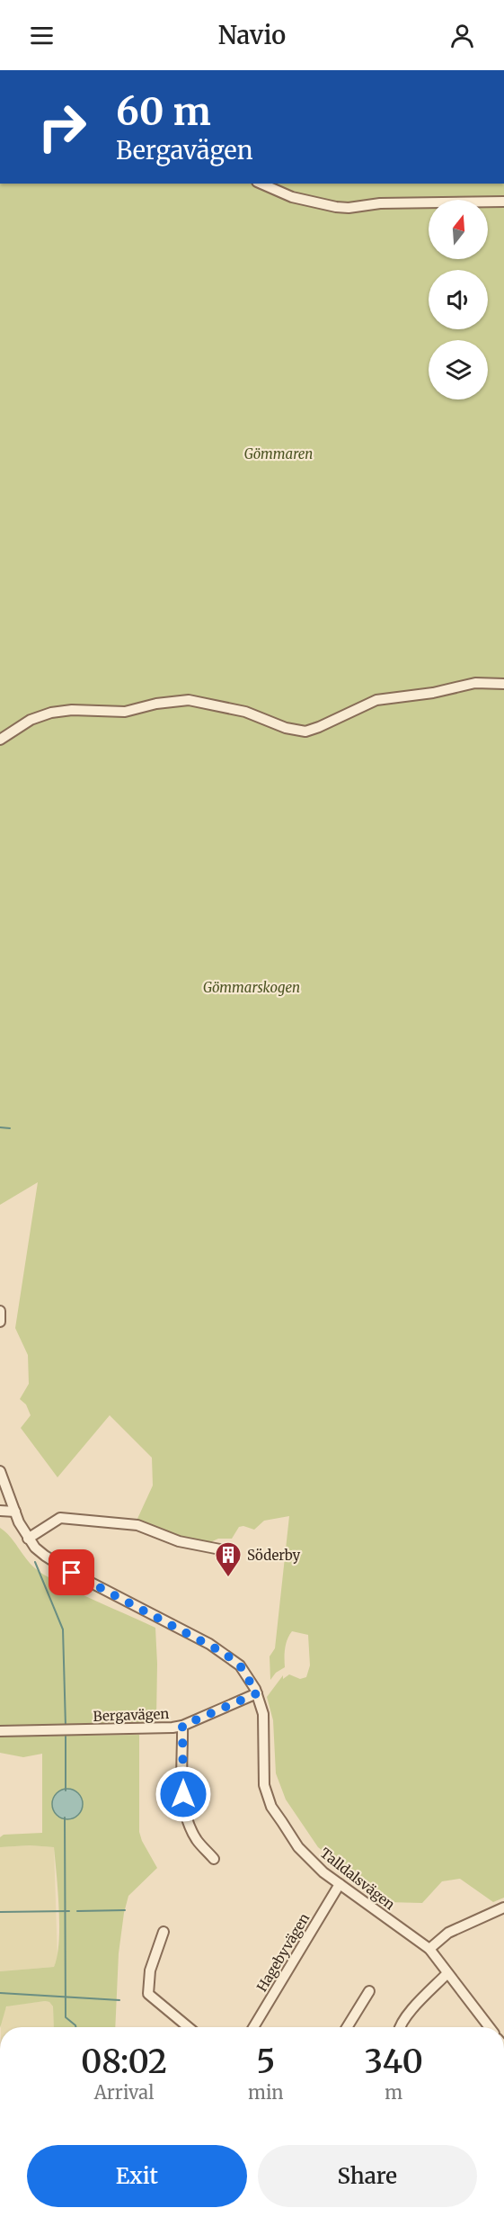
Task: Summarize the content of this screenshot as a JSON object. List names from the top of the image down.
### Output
{
  "streets": {
    "street": ["Bergavägen", "Talldalsvägen", "Hagebyvägen"]
  },
  "crossings": [
    ["Bergavägen", "Talldalsvägen"],
    ["Talldalsvägen", "Hagebyvägen"]
  ],
  "parks": ["Gömmaren", "Gömmarskogen"],
  "places": {
    "building": ["Söderby"]
  },
  "north": "top",
  "page": {
    "header": "Navio",
    "turn": ["60 m", "Bergavägen"],
    "eta": [
      "08:02",
      "Arrival",
      "5",
      "min",
      "340",
      "m"
    ],
    "buttons": ["Exit", "Share"]
  }
}
